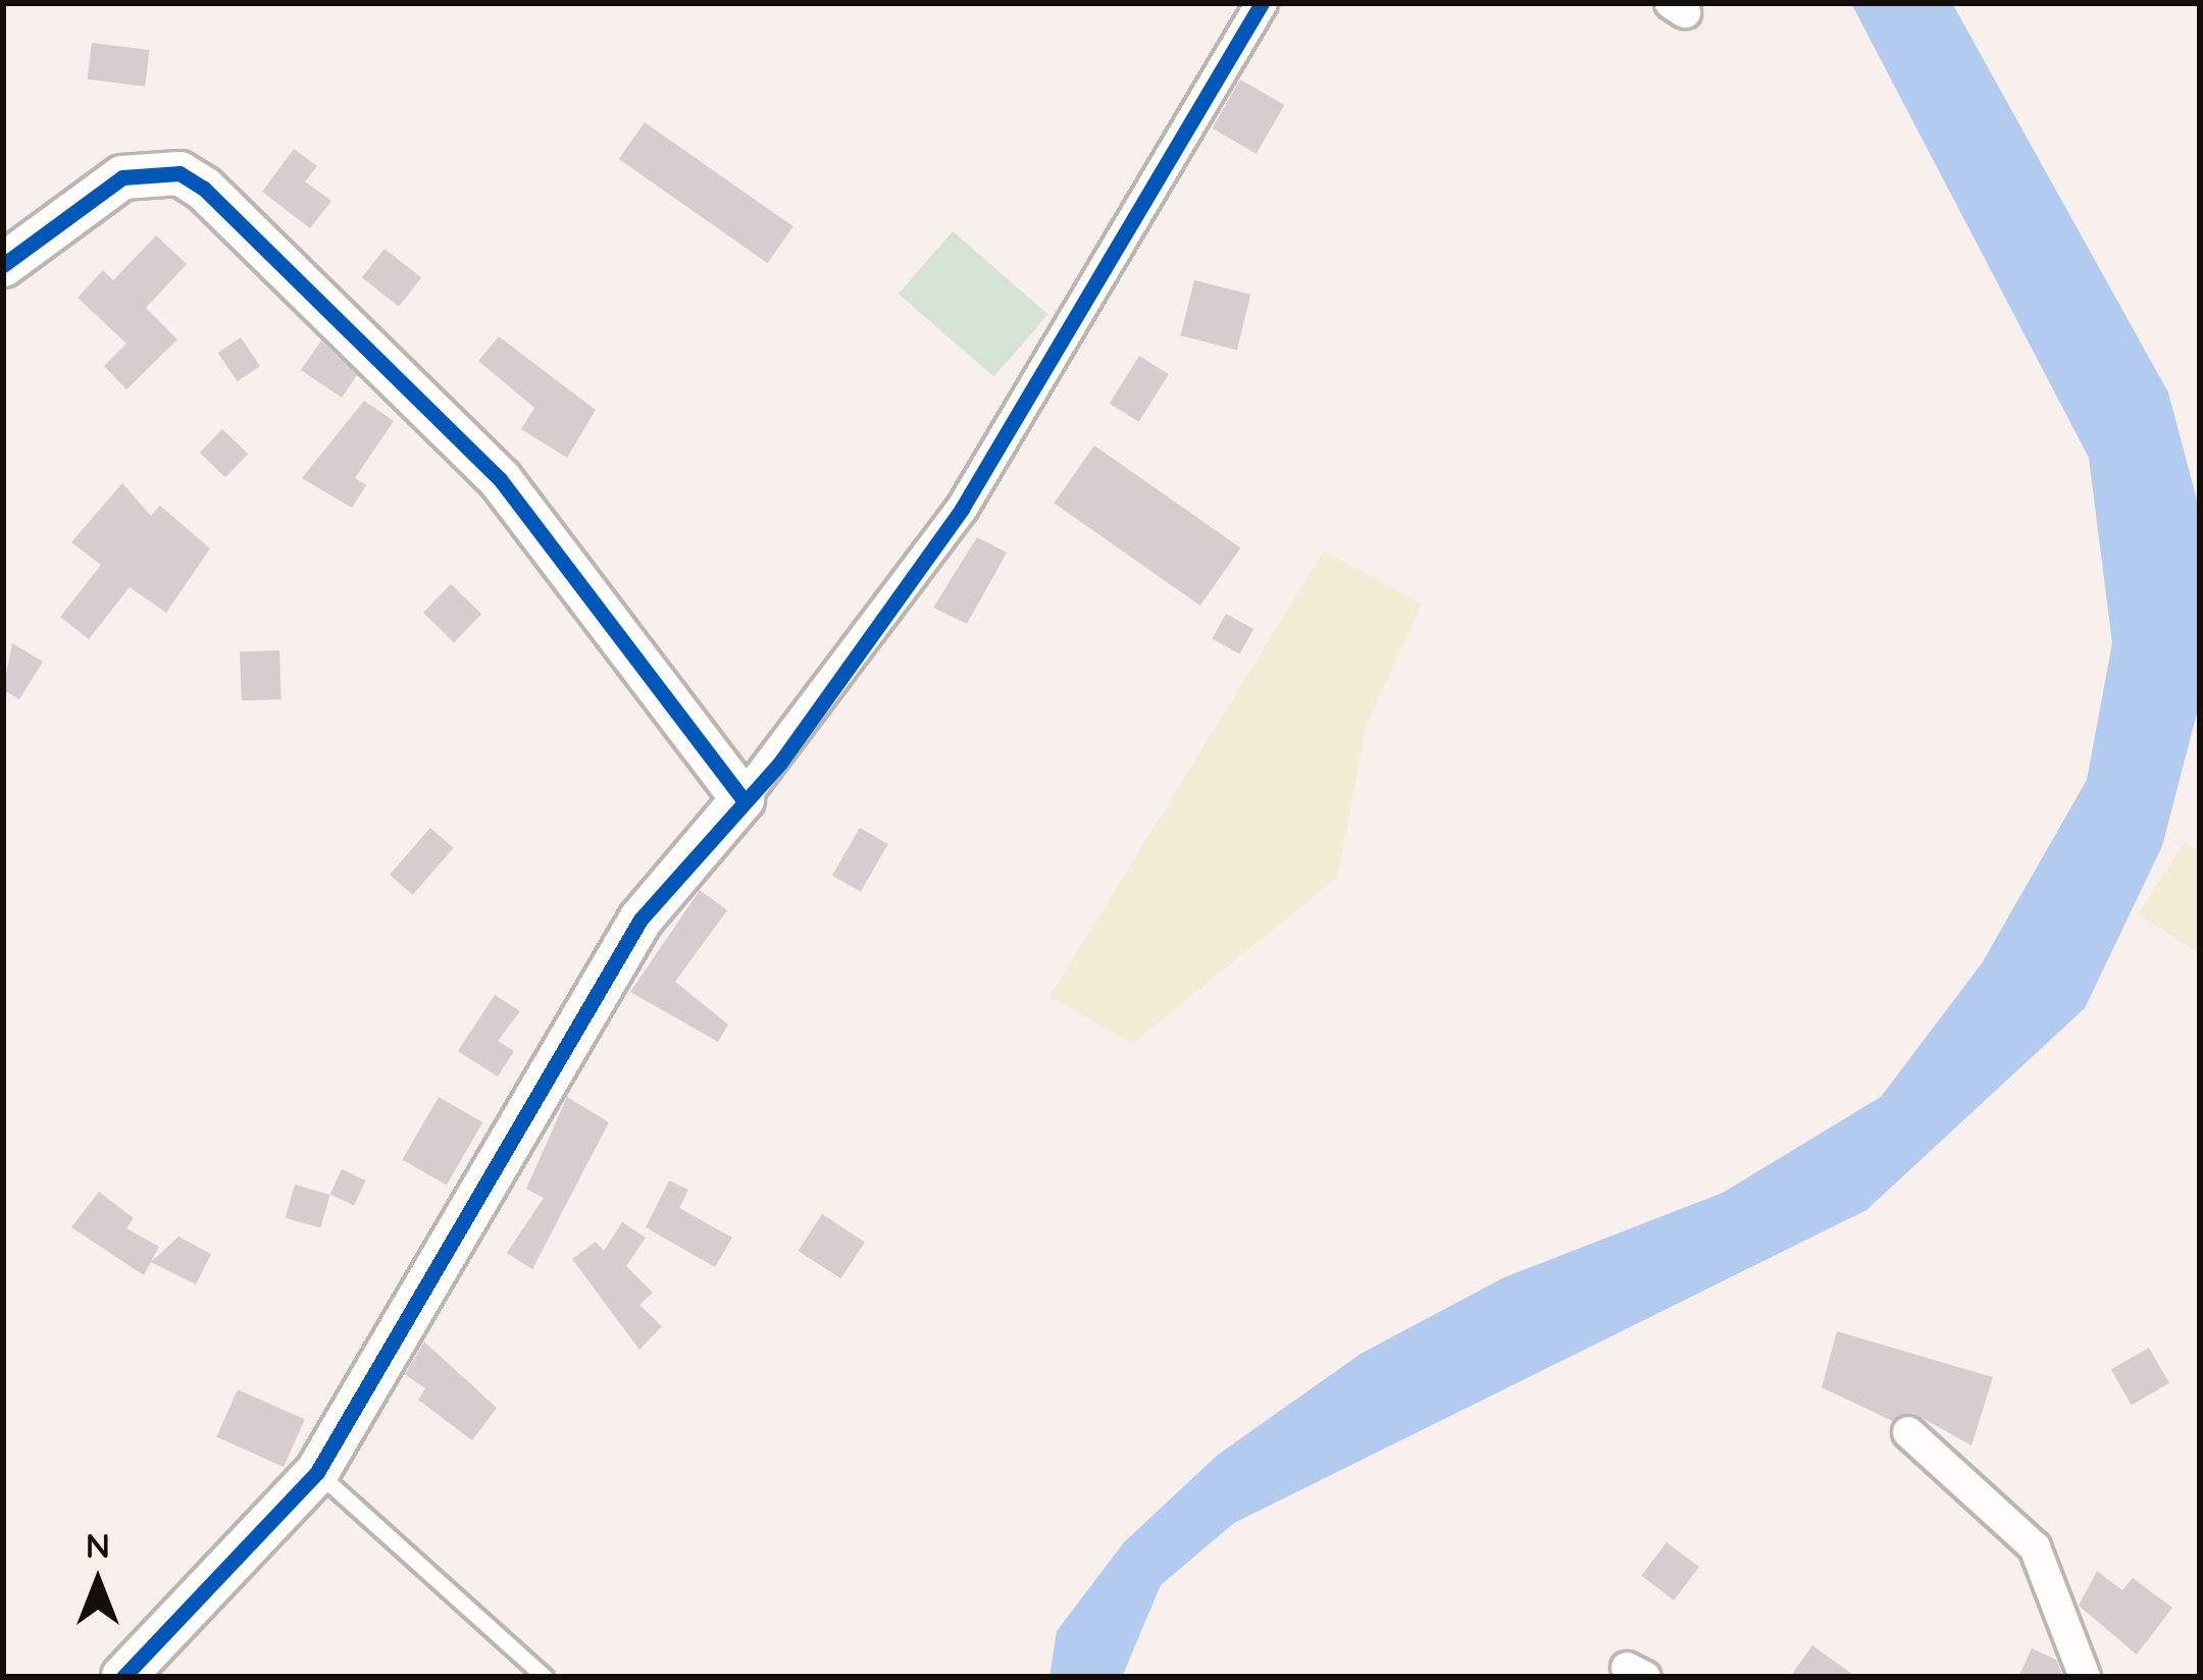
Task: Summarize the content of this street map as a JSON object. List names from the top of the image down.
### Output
{
  "north": "top"
}
